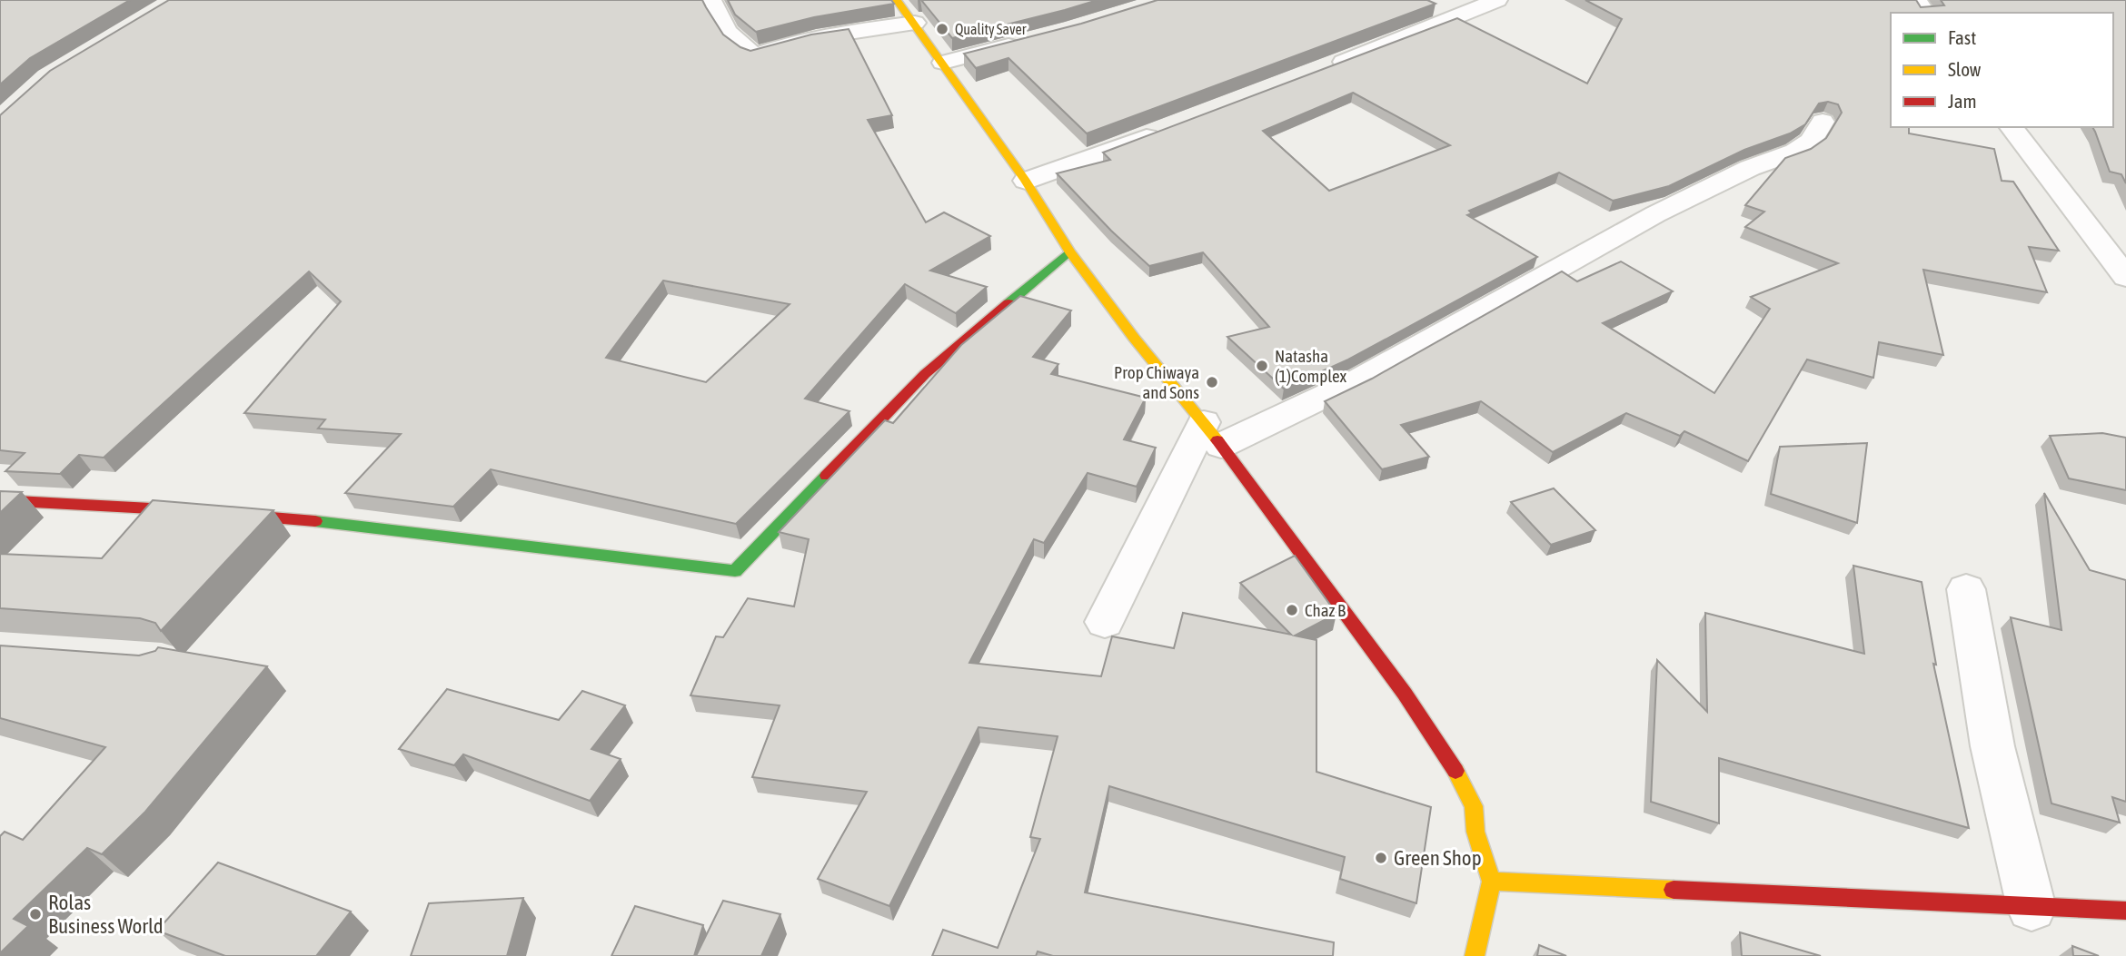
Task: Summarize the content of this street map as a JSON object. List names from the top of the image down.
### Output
{
  "places": [
    "Quality Saver",
    "Natasha (1)Complex",
    "Prop Chiwaya and Sons",
    "Chaz B",
    "Green Shop",
    "Rolas Business World"
  ],
  "legend": ["Fast", "Slow", "Jam"]
}
